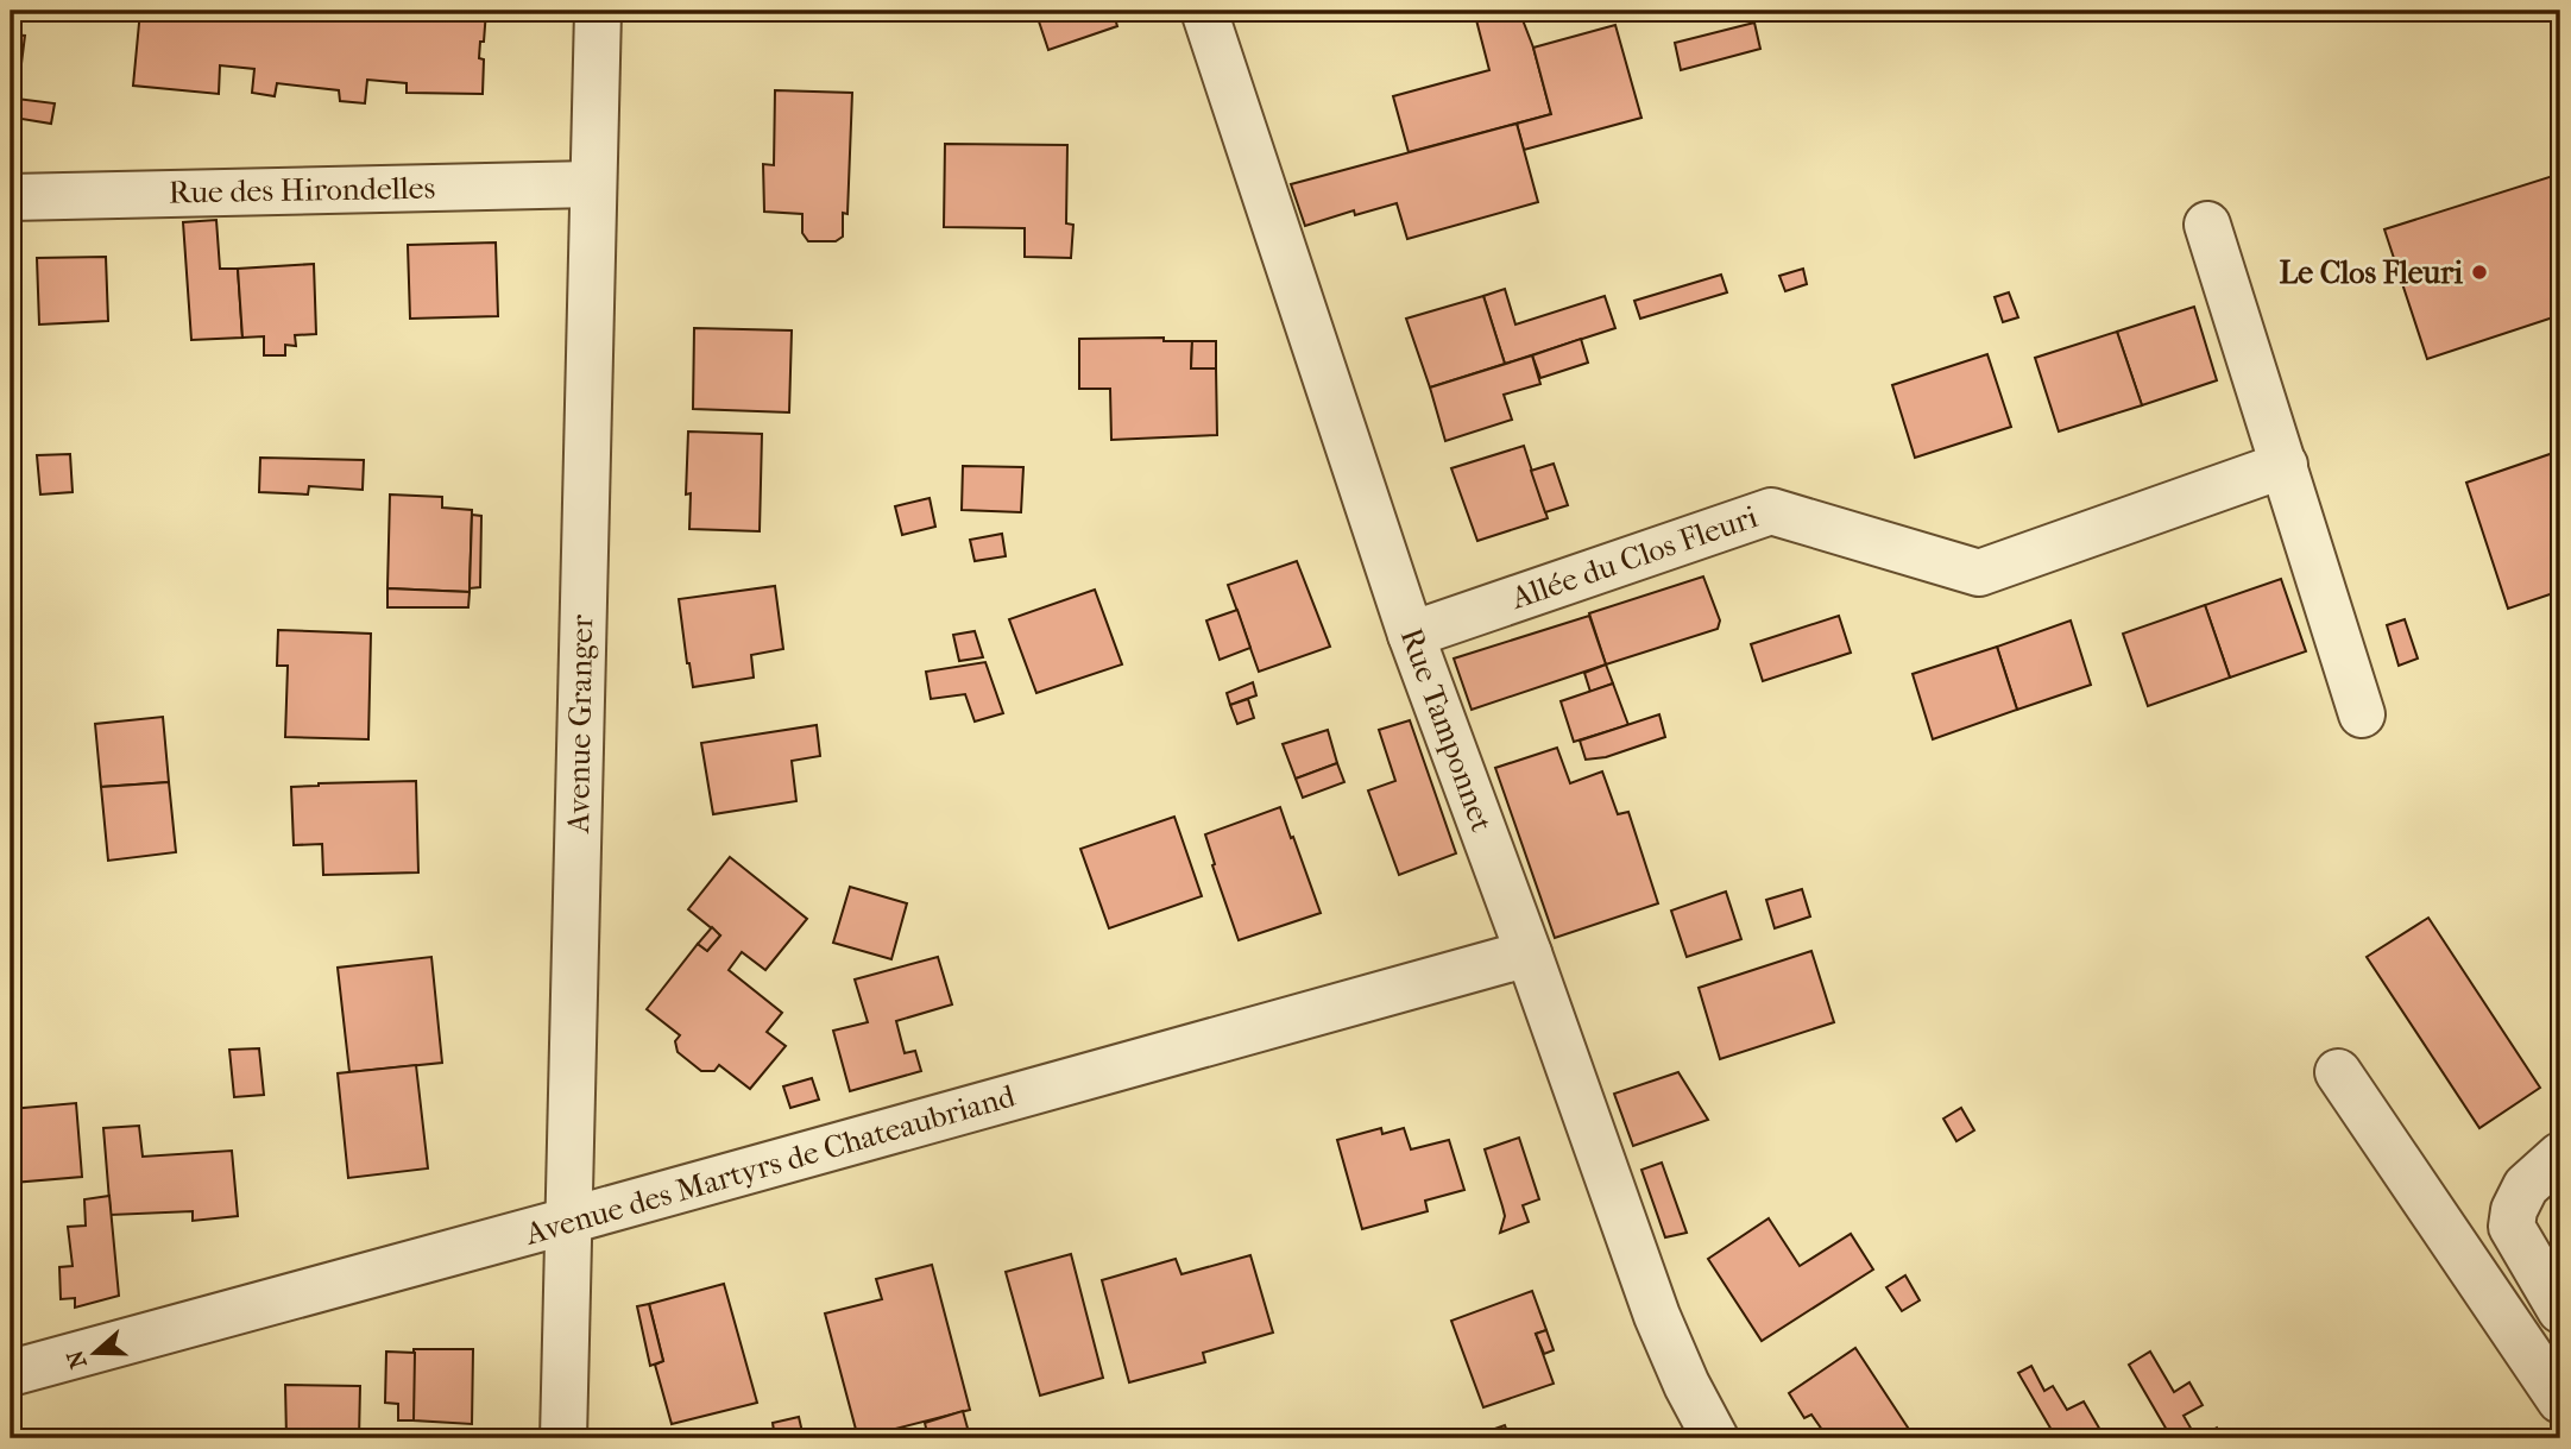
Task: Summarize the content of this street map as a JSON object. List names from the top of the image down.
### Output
{
  "streets": {
    "street": [
      "Rue des Hirondelles",
      "Allée du Clos Fleuri",
      "Avenue Granger",
      "Rue Tamponnet",
      "Avenue des Martyrs de Chateaubriand"
    ]
  },
  "crossings": [
    ["Rue des Hirondelles", "Avenue Granger"],
    ["Allée du Clos Fleuri", "Rue Tamponnet"],
    ["Avenue Granger", "Avenue des Martyrs de Chateaubriand"],
    ["Rue Tamponnet", "Avenue des Martyrs de Chateaubriand"]
  ],
  "places": ["Le Clos Fleuri"],
  "north": "left"
}
